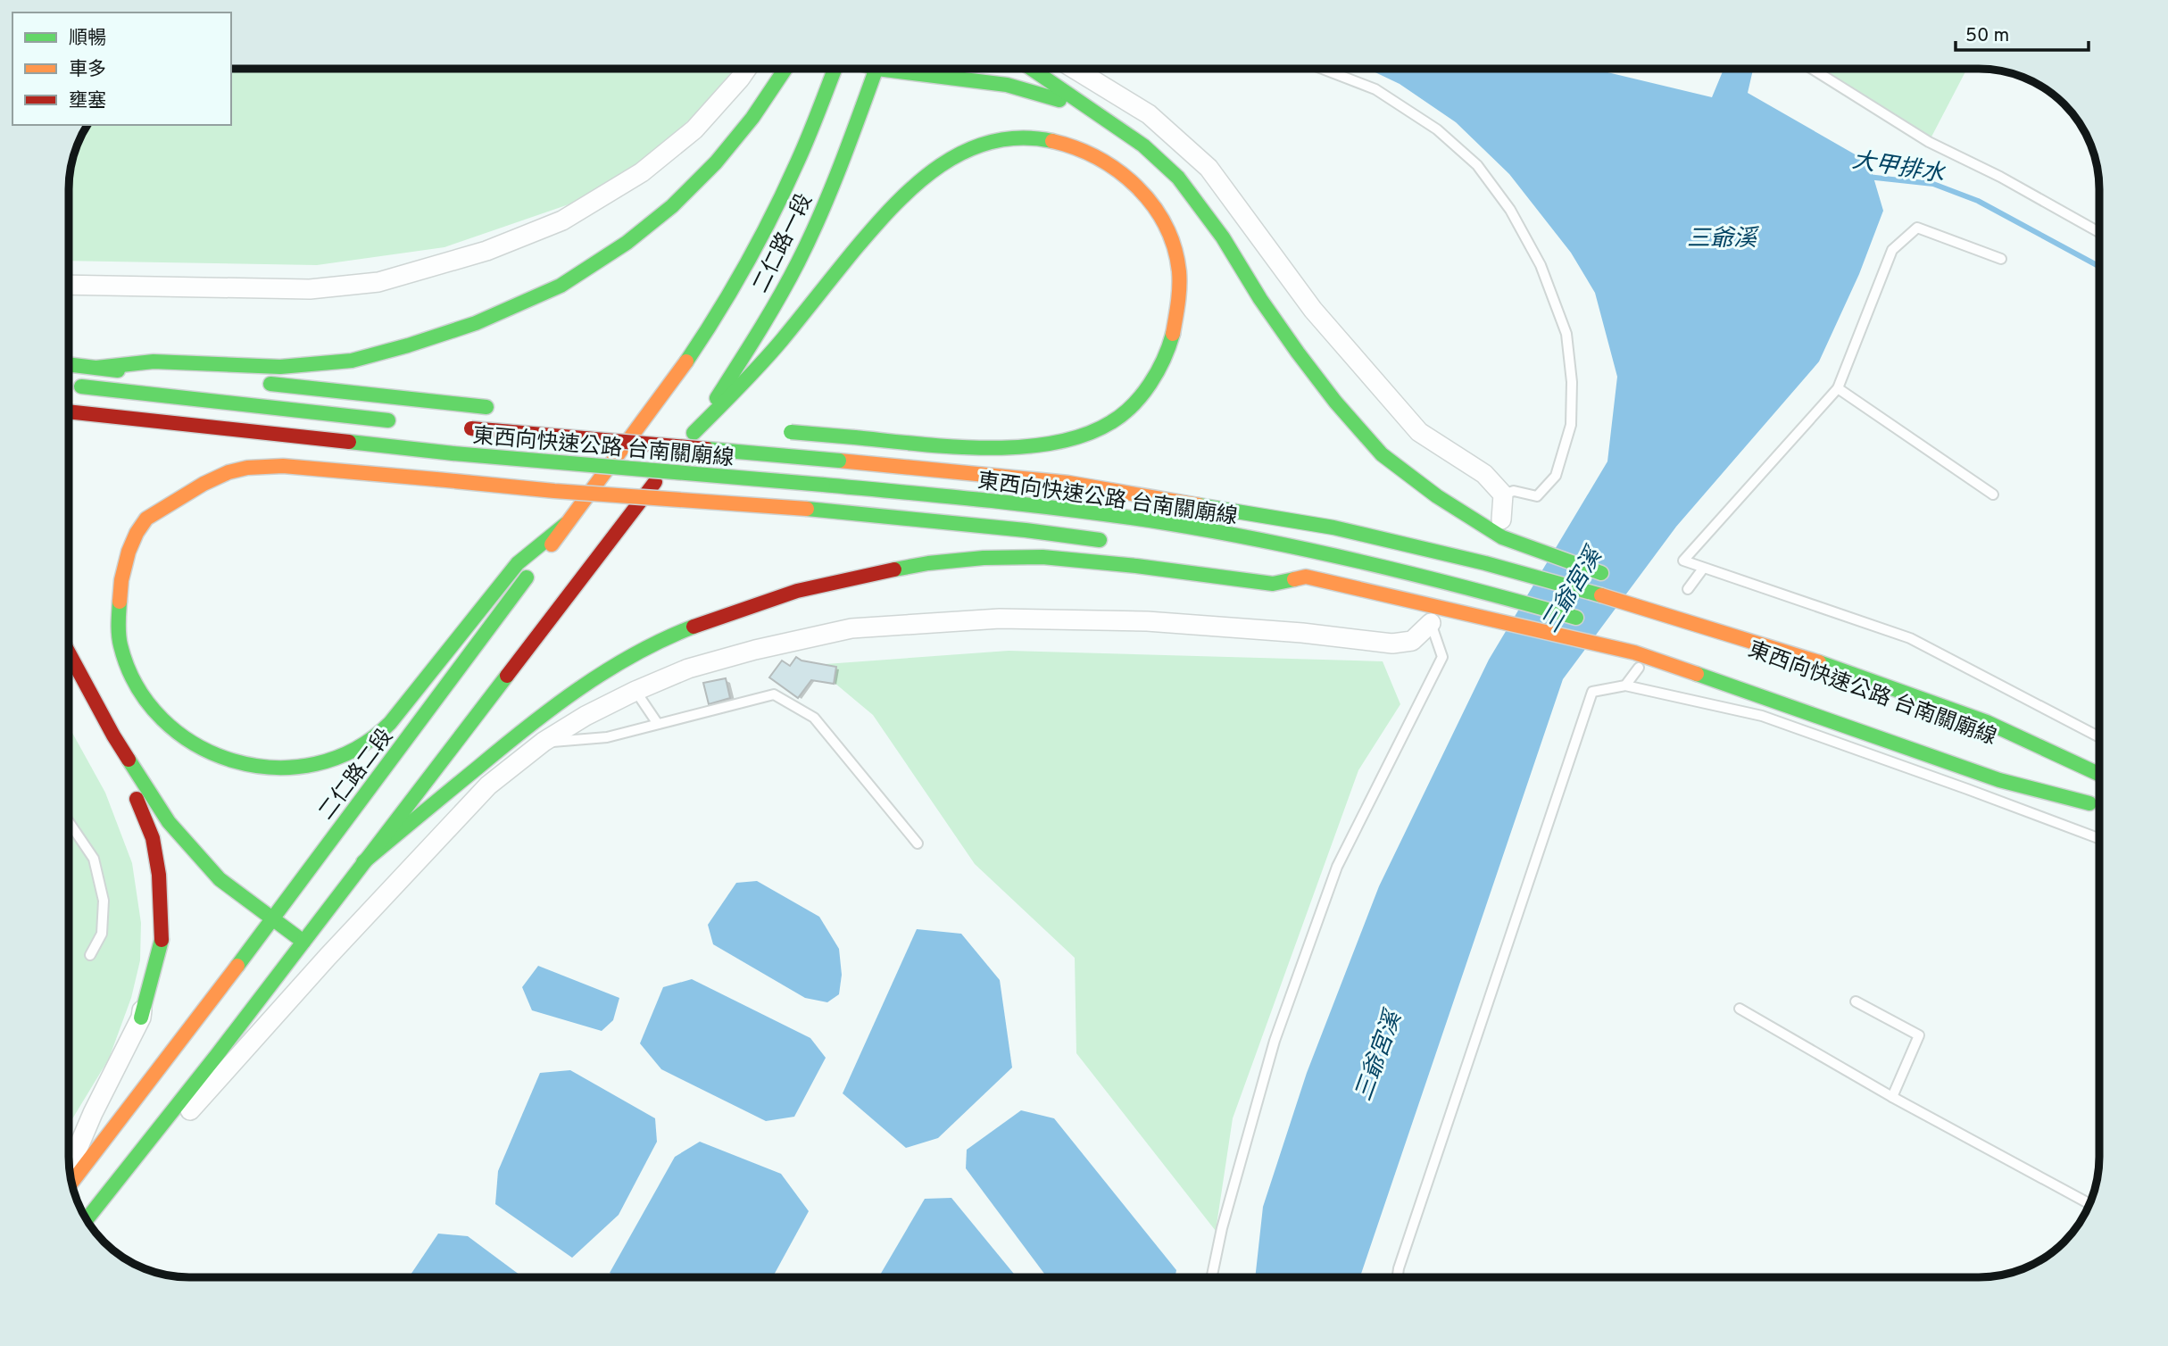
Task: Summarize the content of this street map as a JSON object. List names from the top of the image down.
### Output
{
  "streets": {
    "main road": ["二仁路一段", "東西向快速公路 台南關廟線", "二仁路二段"]
  },
  "crossings": [
    ["二仁路一段", "二仁路二段"]
  ],
  "water": ["大甲排水", "三爺溪", "三爺宮溪"],
  "legend": ["順暢", "車多", "壅塞"],
  "scale_bar": "50 m"
}
